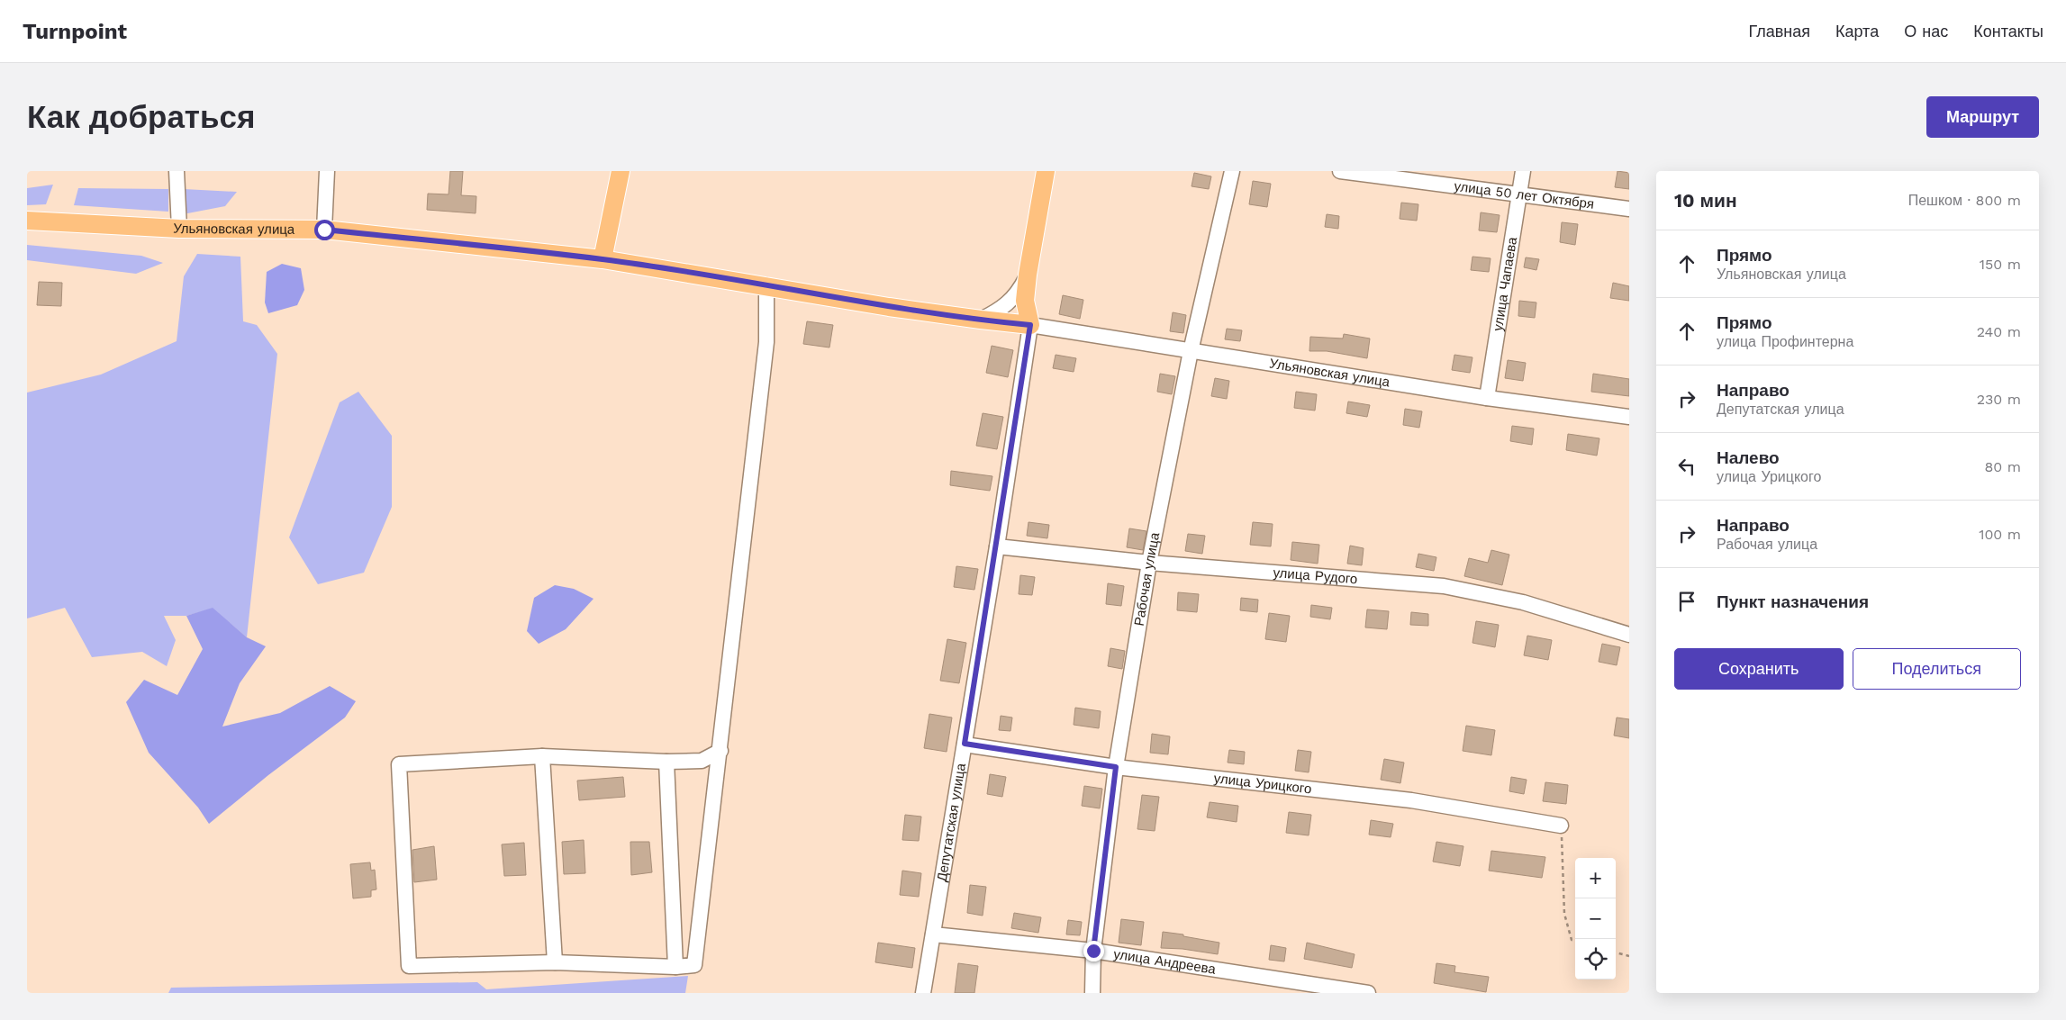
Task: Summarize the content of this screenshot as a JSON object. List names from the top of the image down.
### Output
{
  "streets": {
    "main road": ["Ульяновская улица", "Депутатская улица"],
    "street": [
      "улица 50 лет Октября",
      "улица Чапаева",
      "улица Рудого",
      "Рабочая улица",
      "улица Урицкого",
      "улица Андреева"
    ]
  },
  "crossings": [
    ["улица 50 лет Октября", "улица Чапаева"],
    ["Ульяновская улица", "улица Чапаева"],
    ["Ульяновская улица", "Рабочая улица"],
    ["Ульяновская улица", "Депутатская улица"],
    ["улица Рудого", "Рабочая улица"],
    ["улица Рудого", "Депутатская улица"],
    ["Рабочая улица", "улица Урицкого"],
    ["Рабочая улица", "улица Андреева"],
    ["улица Урицкого", "Депутатская улица"],
    ["Депутатская улица", "улица Андреева"]
  ],
  "page": {
    "header": "Turnpoint",
    "nav": [
      "Главная",
      "Карта",
      "О нас",
      "Контакты"
    ],
    "buttons": [
      "Маршрут",
      ["Сохранить", "Поделиться"]
    ],
    "title": "Как добраться",
    "heading": ["10 мин", "Пешком · 800 m"],
    "list": [
      ["Прямо", "Ульяновская улица", "150 m"],
      ["Прямо", "улица Профинтерна", "240 m"],
      ["Направо", "Депутатская улица", "230 m"],
      ["Налево", "улица Урицкого", "80 m"],
      ["Направо", "Рабочая улица", "100 m"],
      "Пункт назначения"
    ],
    "map_buttons": ["+", "−"]
  }
}
